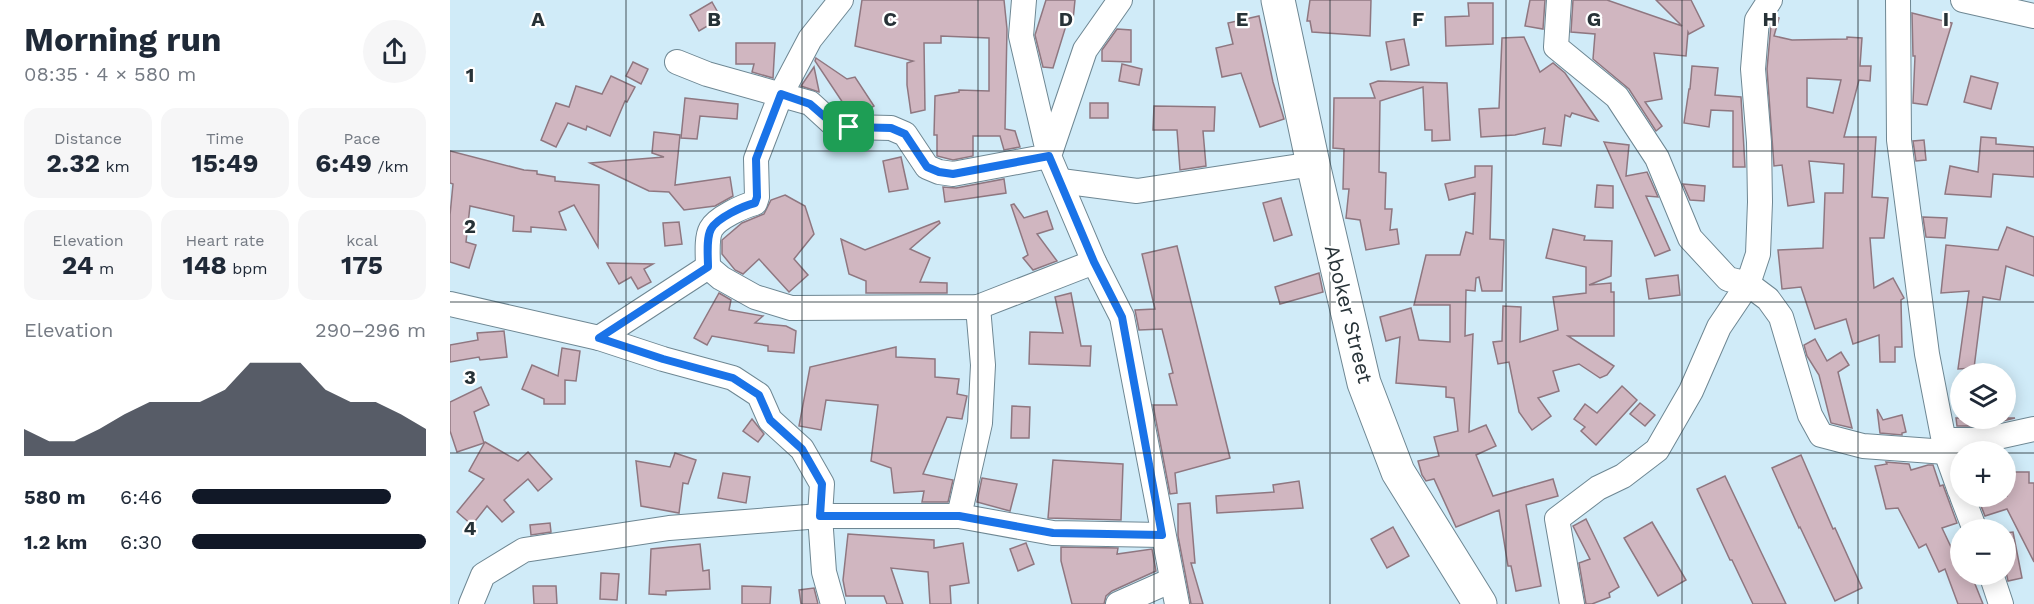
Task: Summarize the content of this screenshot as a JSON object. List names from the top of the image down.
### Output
{
  "streets": {
    "main road": ["Aboker Street"]
  },
  "page": {
    "heading": ["Morning run", "08:35 · 4 × 580 m"],
    "stats": [
      ["Distance", "2.32 km"],
      ["Time", "15:49"],
      ["Pace", "6:49 /km"],
      ["Elevation", "24 m"],
      ["Heart rate", "148 bpm"],
      ["kcal", "175"]
    ],
    "chart": ["Elevation", "290–296 m"],
    "map_buttons": ["+", "−"],
    "list": [
      {
        "name": "580 m",
        "note": "6:46"
      },
      {
        "name": "1.2 km",
        "note": "6:30"
      }
    ]
  },
  "grid": {
    "columns": [
      "A",
      "B",
      "C",
      "D",
      "E",
      "F",
      "G",
      "H",
      "I"
    ],
    "rows": [
      "1",
      "2",
      "3",
      "4"
    ]
  }
}
